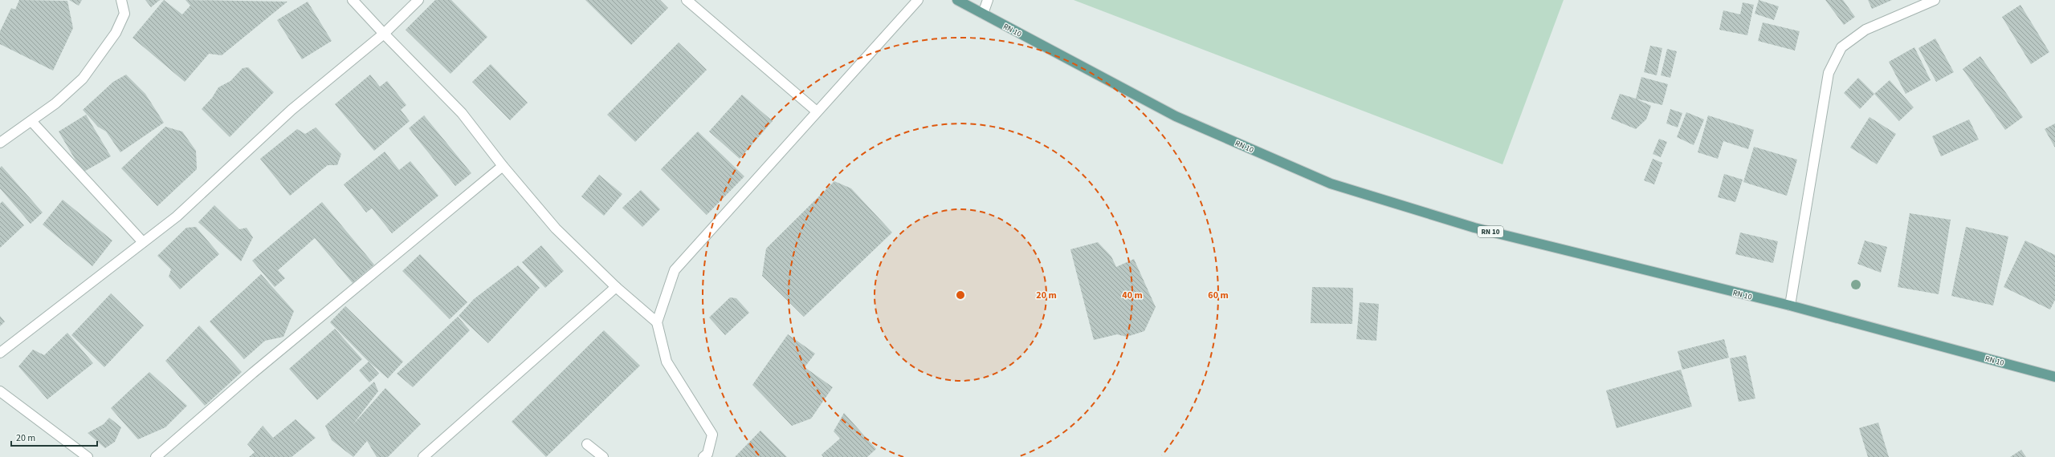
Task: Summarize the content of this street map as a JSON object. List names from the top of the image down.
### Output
{
  "streets": {
    "main road": ["RN 10"]
  },
  "scale_bar": "20 m",
  "rings": ["20 m", "40 m", "60 m"]
}
